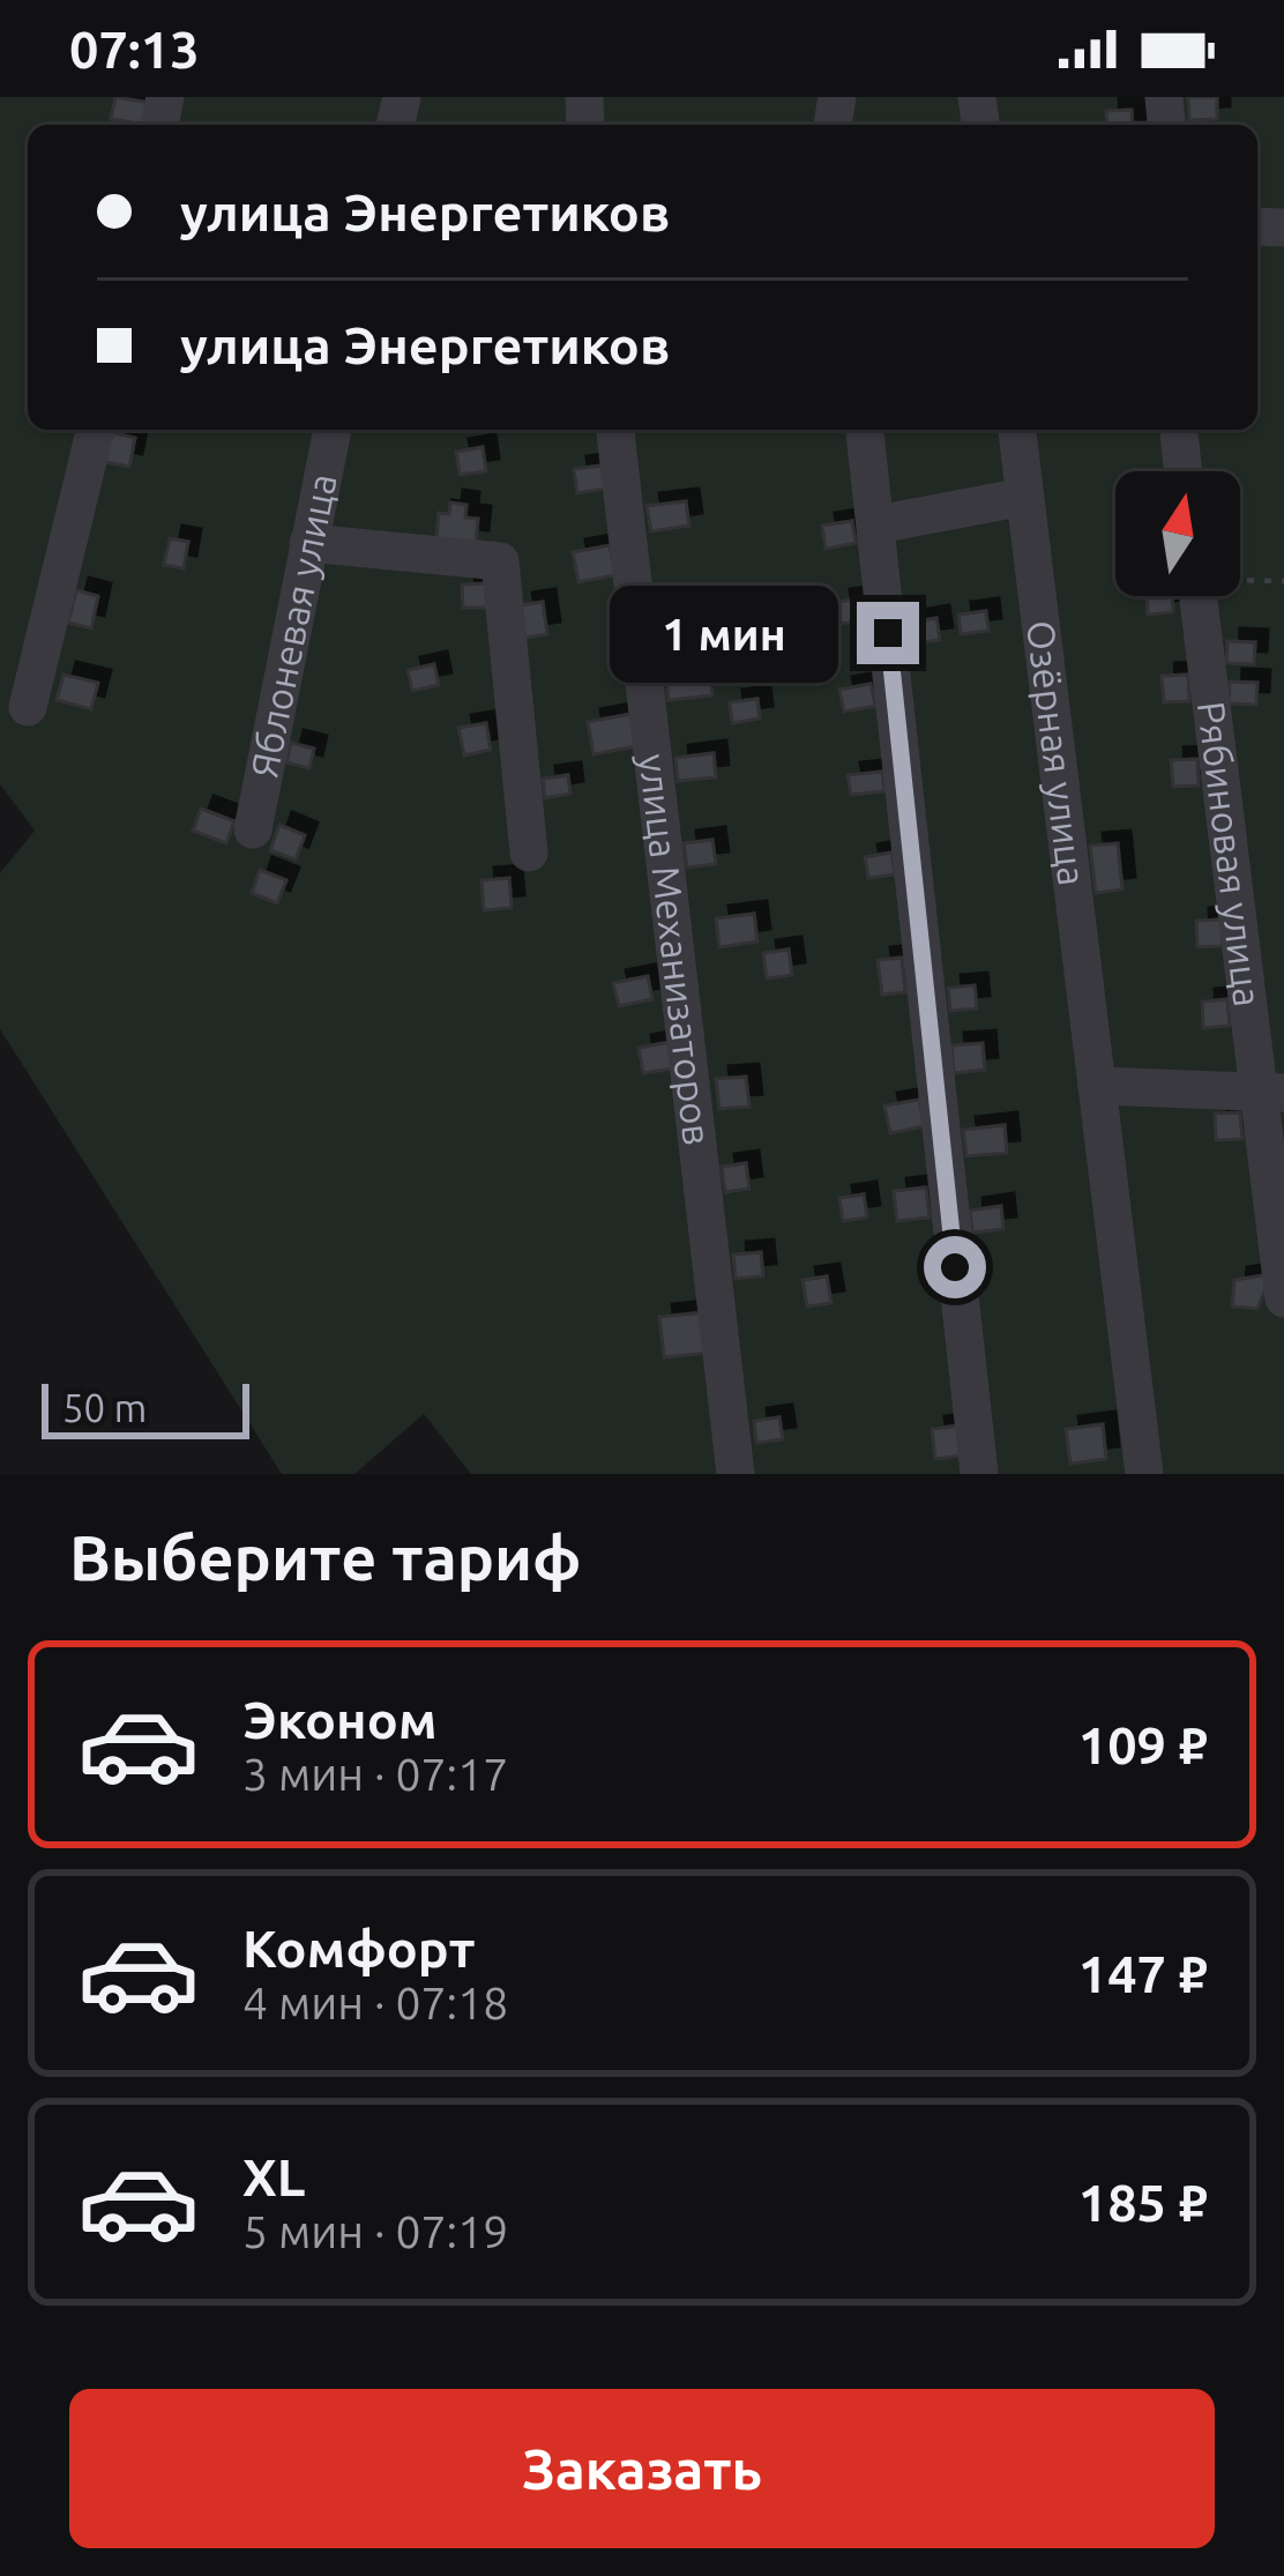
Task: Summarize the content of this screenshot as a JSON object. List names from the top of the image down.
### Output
{
  "streets": {
    "street": [
      "Яблоневая улица",
      "Озёрная улица",
      "Рябиновая улица",
      "улица Механизаторов"
    ]
  },
  "scale_bar": "50 m",
  "north": "top",
  "page": {
    "status": "07:13",
    "banner": ["улица Энергетиков", "улица Энергетиков"],
    "bubble": "1 мин",
    "scale": "50 m",
    "heading": "Выберите тариф",
    "list": [
      {
        "name": "Эконом",
        "note": "3 мин · 07:17",
        "value": "109 ₽"
      },
      {
        "name": "Комфорт",
        "note": "4 мин · 07:18",
        "value": "147 ₽"
      },
      {
        "name": "XL",
        "note": "5 мин · 07:19",
        "value": "185 ₽"
      }
    ],
    "buttons": "Заказать"
  }
}
